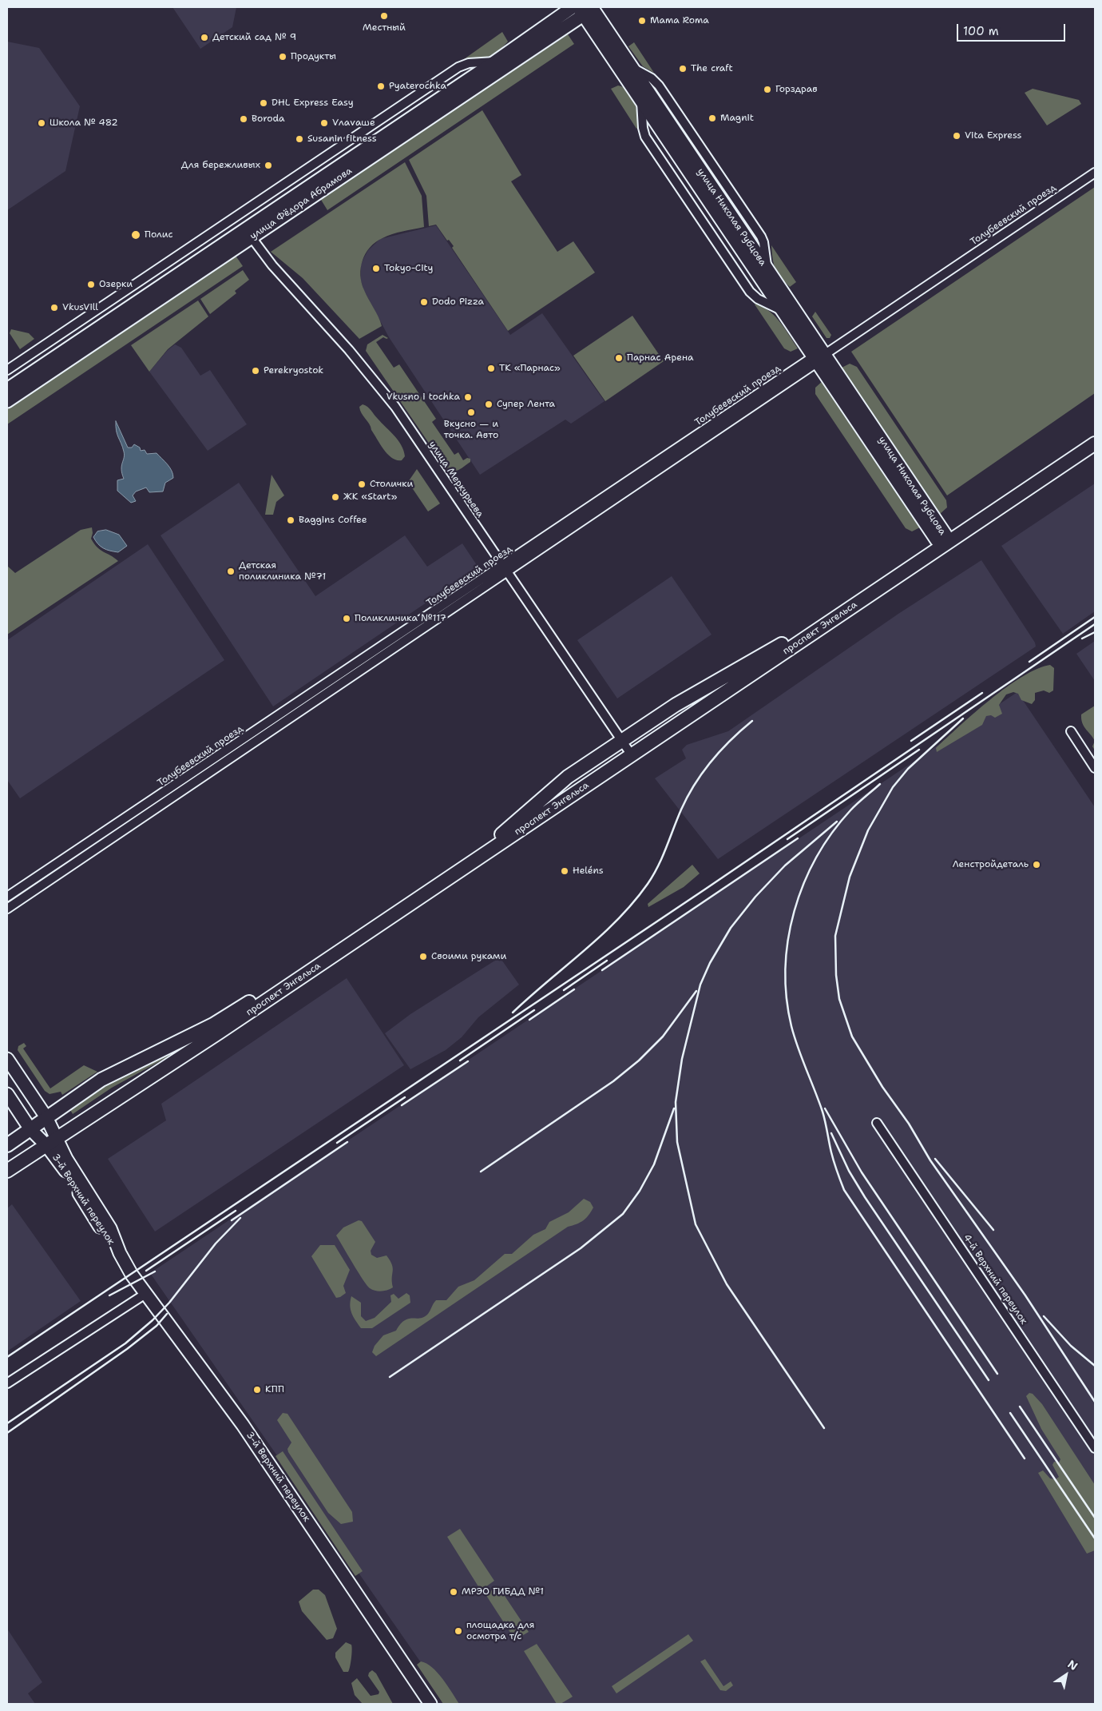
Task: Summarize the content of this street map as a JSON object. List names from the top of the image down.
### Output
{
  "streets": {
    "main road": ["проспект Энгельса"],
    "street": [
      "улица Фёдора Абрамова",
      "Толубеевский проезд",
      "улица Николая Рубцова",
      "улица Меркурьева",
      "3-й Верхний переулок",
      "4-й Верхний переулок"
    ]
  },
  "crossings": [
    ["улица Фёдора Абрамова", "улица Николая Рубцова"],
    ["улица Фёдора Абрамова", "улица Меркурьева"],
    ["Толубеевский проезд", "улица Николая Рубцова"],
    ["Толубеевский проезд", "улица Меркурьева"],
    ["улица Николая Рубцова", "проспект Энгельса"],
    ["улица Меркурьева", "проспект Энгельса"],
    ["проспект Энгельса", "3-й Верхний переулок"]
  ],
  "places": [
    "Местный",
    "Mama Roma",
    "Детский сад № 9",
    "Продукты",
    "The craft",
    "Pyaterochka",
    "Горздрав",
    "DHL Express Easy",
    "Magnit",
    "Boroda",
    "Школа № 482",
    "Vлаvаше",
    "Vita Express",
    "Susanin fitness",
    "Для бережливых",
    "Полис",
    "Tokyo-City",
    "Озерки",
    "Dodo Pizza",
    "VkusVill",
    "Парнас Арена",
    "ТК «Парнас»",
    "Perekryostok",
    "Vkusno i tochka",
    "Супер Лента",
    "Вкусно — и точка. Авто",
    "Столички",
    "ЖК «Start»",
    "Baggins Coffee",
    "Детская поликлиника №71",
    "Поликлиника №117",
    "Ленстройдеталь",
    "Heléns",
    "Своими руками",
    "КПП",
    "МРЭО ГИБДД №1",
    "площадка для осмотра т/с"
  ],
  "scale_bar": "100 m",
  "north": "top right"
}
